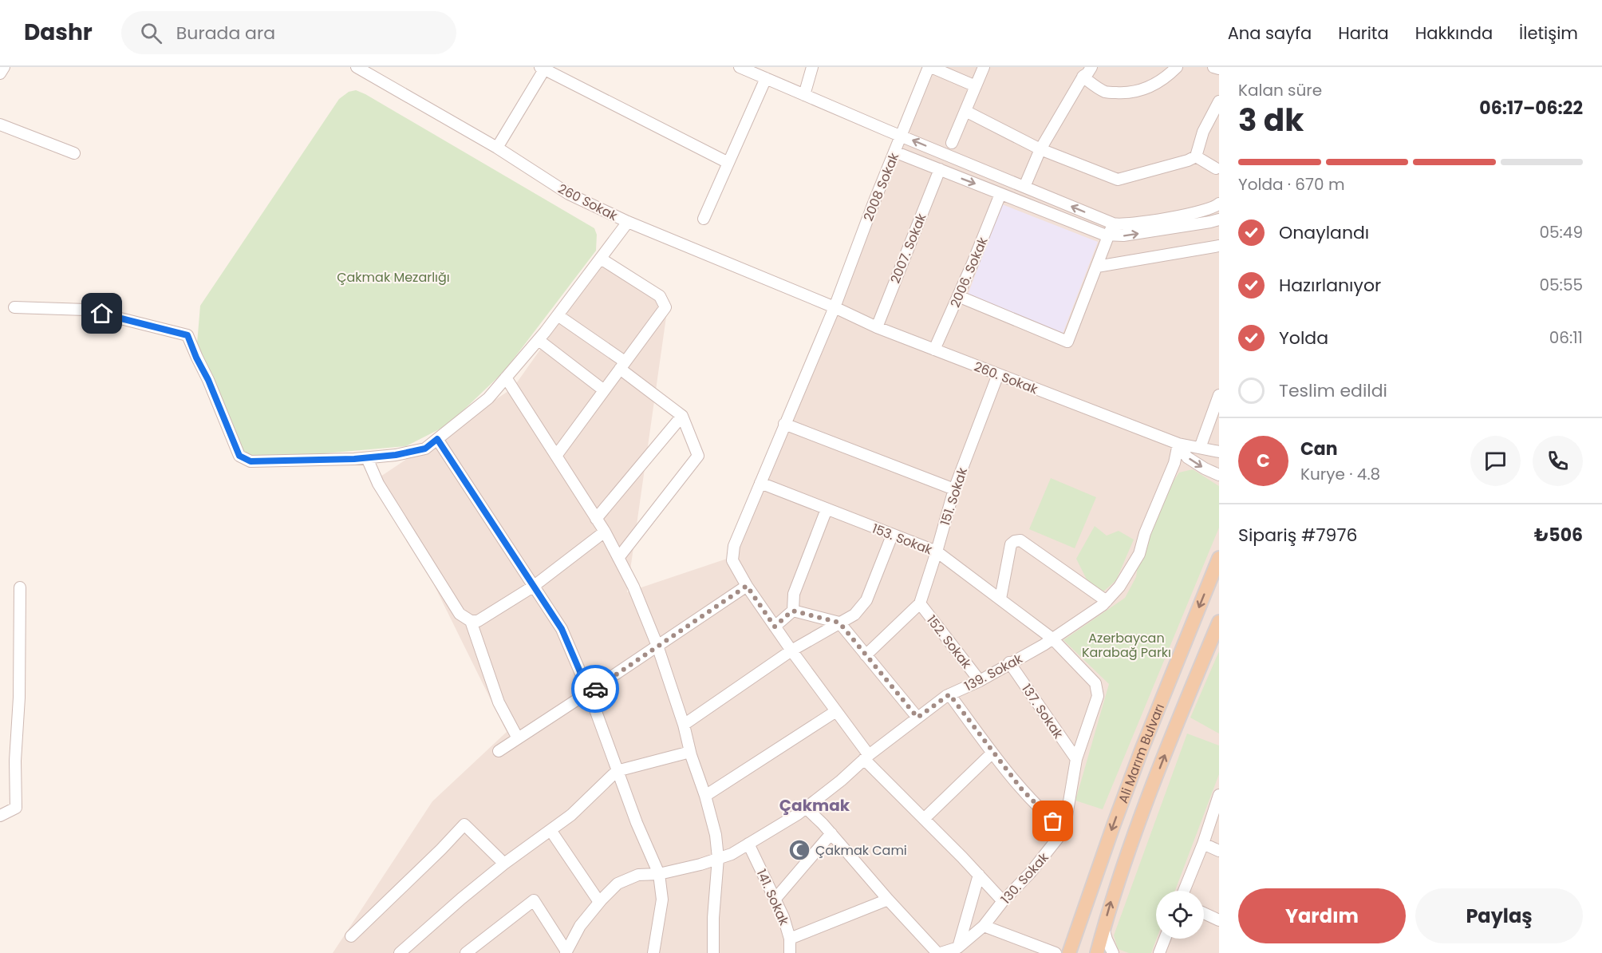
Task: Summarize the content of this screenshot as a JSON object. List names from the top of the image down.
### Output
{
  "streets": {
    "main road": ["Ali Marım Bulvarı"],
    "street": [
      "2008 Sokak",
      "260 Sokak",
      "2007. Sokak",
      "2006. Sokak",
      "260. Sokak",
      "151. Sokak",
      "153. Sokak",
      "152. Sokak",
      "139. Sokak",
      "137. Sokak",
      "130. Sokak",
      "141. Sokak"
    ]
  },
  "crossings": [
    ["2008 Sokak", "260 Sokak"],
    ["2008 Sokak", "260. Sokak"],
    ["2008 Sokak", "153. Sokak"],
    ["2008 Sokak", "139. Sokak"],
    ["2008 Sokak", "130. Sokak"],
    ["260 Sokak", "260. Sokak"],
    ["2007. Sokak", "260. Sokak"],
    ["2006. Sokak", "260. Sokak"],
    ["260. Sokak", "151. Sokak"],
    ["260. Sokak", "139. Sokak"],
    ["151. Sokak", "153. Sokak"],
    ["151. Sokak", "152. Sokak"],
    ["153. Sokak", "139. Sokak"],
    ["153. Sokak", "130. Sokak"],
    ["152. Sokak", "139. Sokak"],
    ["139. Sokak", "137. Sokak"],
    ["139. Sokak", "141. Sokak"],
    ["137. Sokak", "130. Sokak"]
  ],
  "districts": ["Çakmak"],
  "parks": ["Çakmak Mezarlığı", "Azerbaycan Karabağ Parkı"],
  "places": {
    "mosque": ["Çakmak Cami"]
  },
  "page": {
    "header": "Dashr",
    "search": "Burada ara",
    "nav": [
      "Ana sayfa",
      "Harita",
      "Hakkında",
      "İletişim"
    ],
    "heading": ["3 dk", "Kalan süre", "06:17–06:22"],
    "panel": [
      "Can",
      "Kurye · 4.8",
      "Sipariş #7976",
      "₺506"
    ],
    "bar": "Yolda · 670 m",
    "list": [
      ["Onaylandı", "05:49"],
      ["Hazırlanıyor", "05:55"],
      ["Yolda", "06:11"],
      "Teslim edildi"
    ],
    "round": "C",
    "buttons": ["Yardım", "Paylaş"]
  }
}
